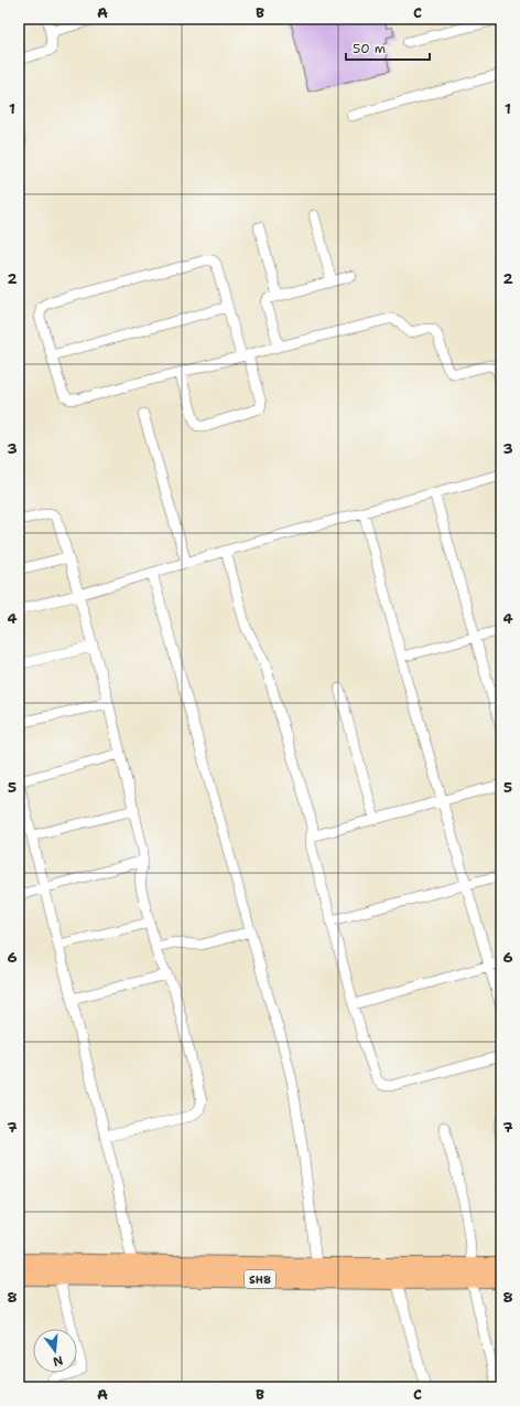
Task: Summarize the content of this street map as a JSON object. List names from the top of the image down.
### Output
{
  "streets": {
    "main road": ["SH8"]
  },
  "scale_bar": "50 m",
  "north": "bottom",
  "grid": {
    "columns": ["A", "B", "C"],
    "rows": [
      "1",
      "2",
      "3",
      "4",
      "5",
      "6",
      "7",
      "8"
    ]
  }
}
